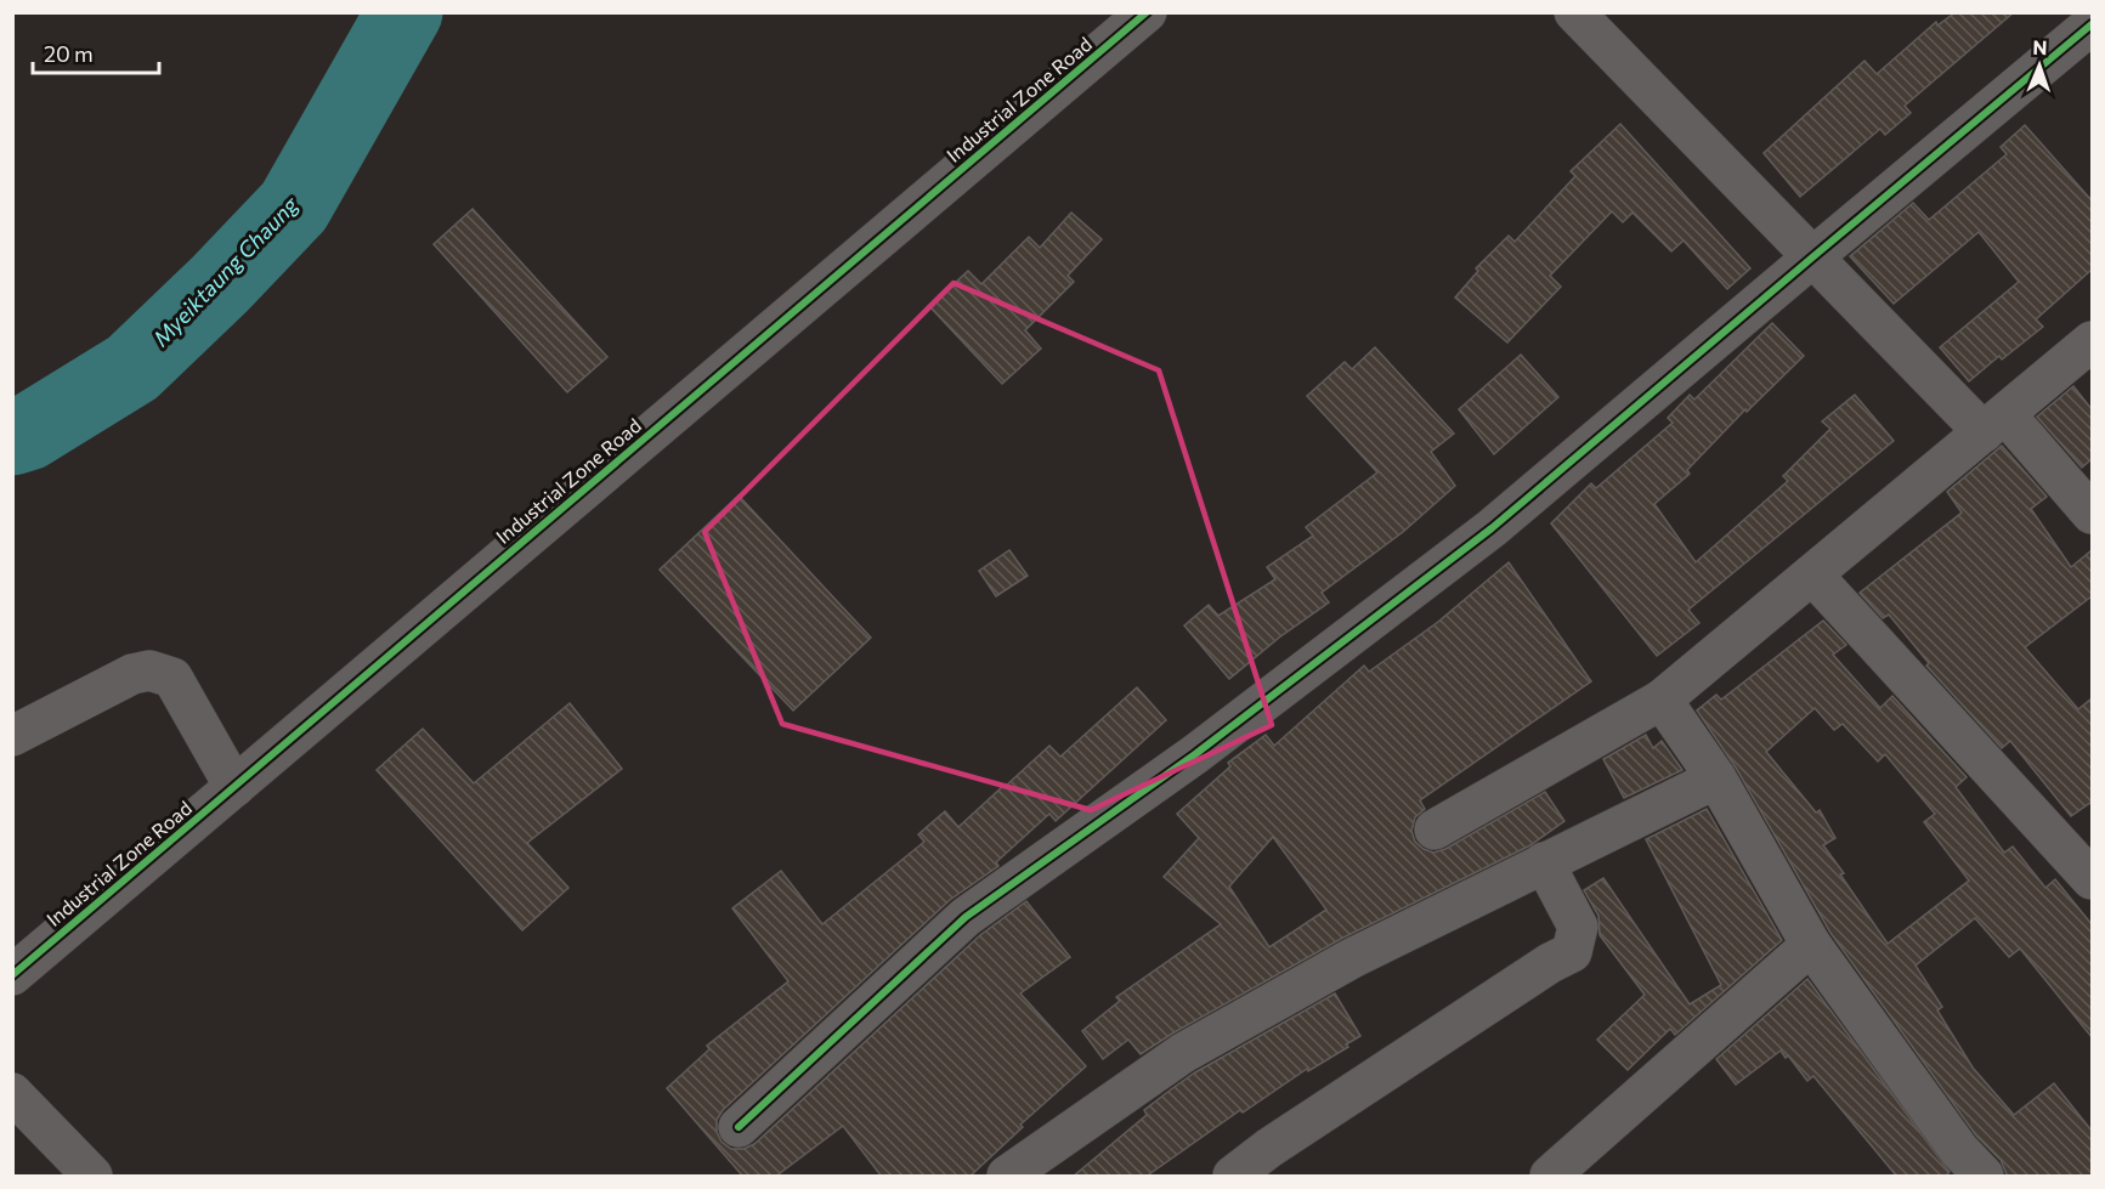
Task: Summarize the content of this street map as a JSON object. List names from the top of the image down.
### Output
{
  "streets": {
    "street": ["Industrial Zone Road"]
  },
  "water": ["Myeiktaung Chaung"],
  "scale_bar": "20 m",
  "north": "top"
}
